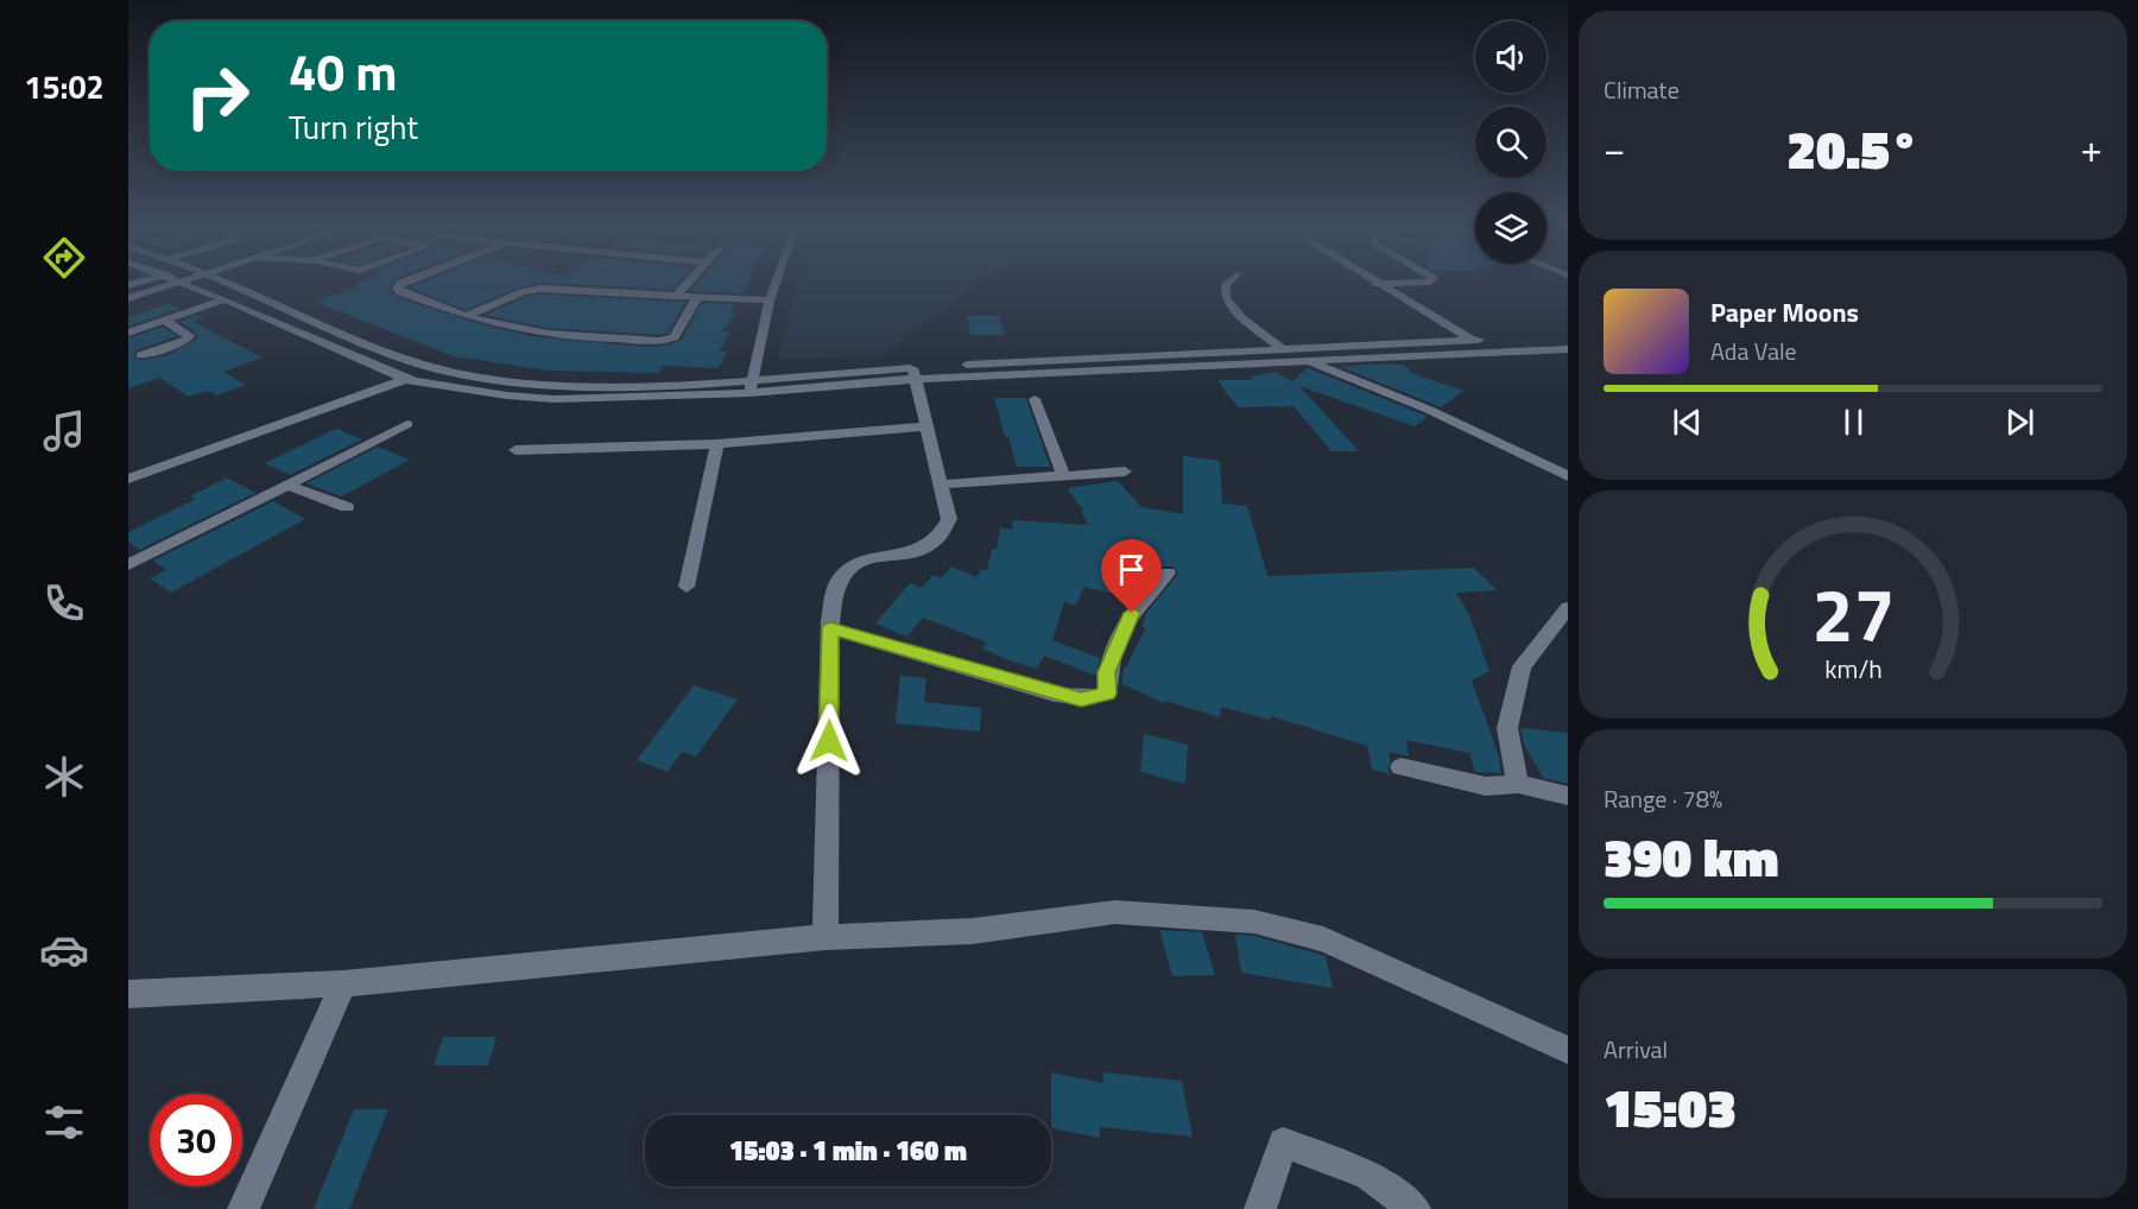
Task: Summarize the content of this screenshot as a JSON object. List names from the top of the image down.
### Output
{
  "page": {
    "tabs": "15:02",
    "tile": [
      "Climate",
      ["Range · 78%", "390 km"],
      ["Arrival", "15:03"]
    ],
    "turn": ["40 m", "Turn right"],
    "heat": ["−", "20.5°", "+"],
    "song": ["Paper Moons", "Ada Vale"],
    "limit": "30",
    "trip": "15:03 · 1 min · 160 m",
    "gauge": ["27", "km/h"]
  }
}
